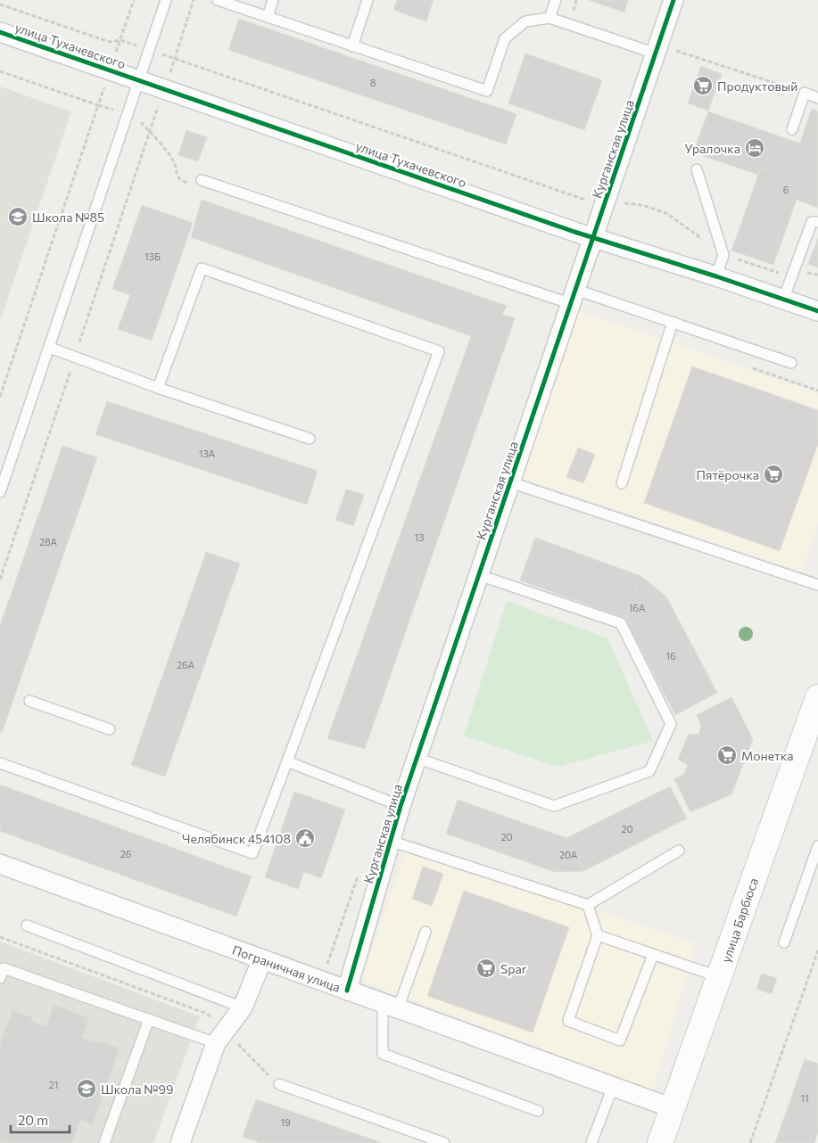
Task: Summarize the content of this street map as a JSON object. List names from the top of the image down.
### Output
{
  "streets": {
    "street": [
      "улица Тухачевского",
      "Курганская улица",
      "улица Барбюса",
      "Пограничная улица"
    ]
  },
  "crossings": [
    ["улица Тухачевского", "Курганская улица"],
    ["Курганская улица", "Пограничная улица"],
    ["улица Барбюса", "Пограничная улица"]
  ],
  "places": {
    "supermarket": [
      "Продуктовый",
      "Пятёрочка",
      "Монетка",
      "Spar"
    ],
    "hotel": ["Уралочка"],
    "school or university": ["Школа №85", "Школа №99"],
    "public building": ["Челябинск 454108"]
  },
  "house_numbers": [
    "8",
    "6",
    "13Б",
    "13А",
    "13",
    "28А",
    "16А",
    "16",
    "26А",
    "20",
    "20",
    "26",
    "20А",
    "21",
    "11",
    "19"
  ],
  "scale_bar": "20 m"
}
